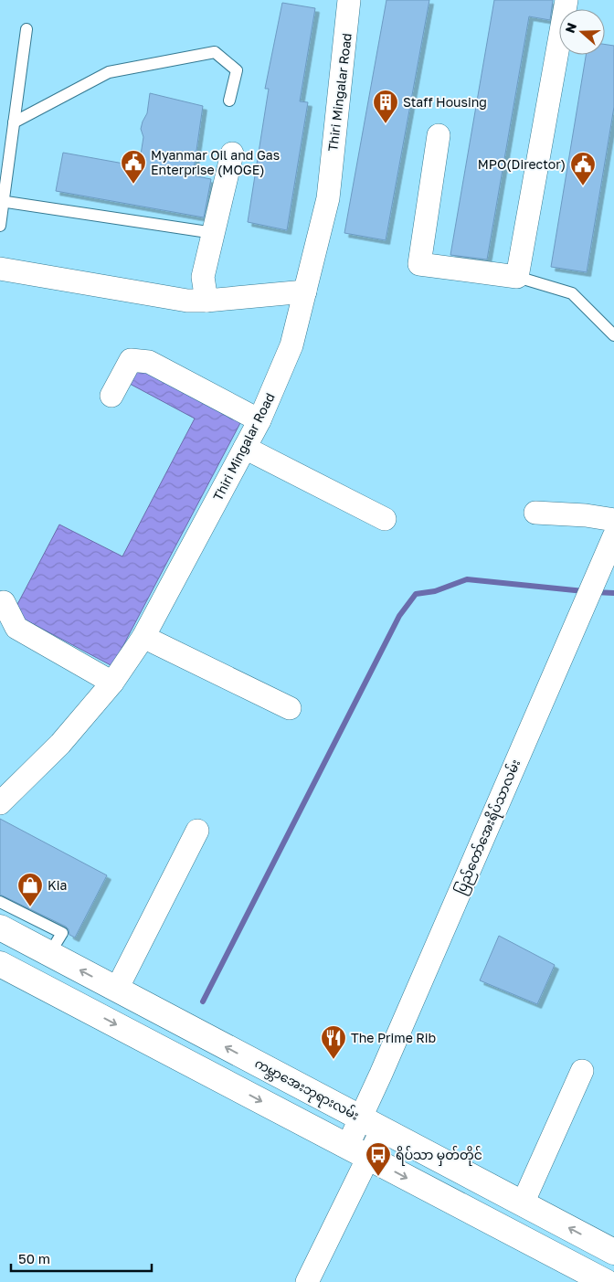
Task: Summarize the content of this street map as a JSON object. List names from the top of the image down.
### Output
{
  "streets": {
    "main road": ["ကမ္ဘာအေးဘုရားလမ်း"],
    "street": ["Thiri Mingalar Road", "ပြည်တော်အေးရိပ်သာလမ်း"]
  },
  "crossings": [
    ["ပြည်တော်အေးရိပ်သာလမ်း", "ကမ္ဘာအေးဘုရားလမ်း"]
  ],
  "places": {
    "building": ["Staff Housing"],
    "public building": ["Myanmar Oil and Gas Enterprise (MOGE)", "MPO(Director)"],
    "shop": ["Kia"],
    "restaurant": ["The Prime Rib"],
    "bus stop": ["ရိပ်သာ မှတ်တိုင်"]
  },
  "scale_bar": "50 m",
  "north": "left"
}
